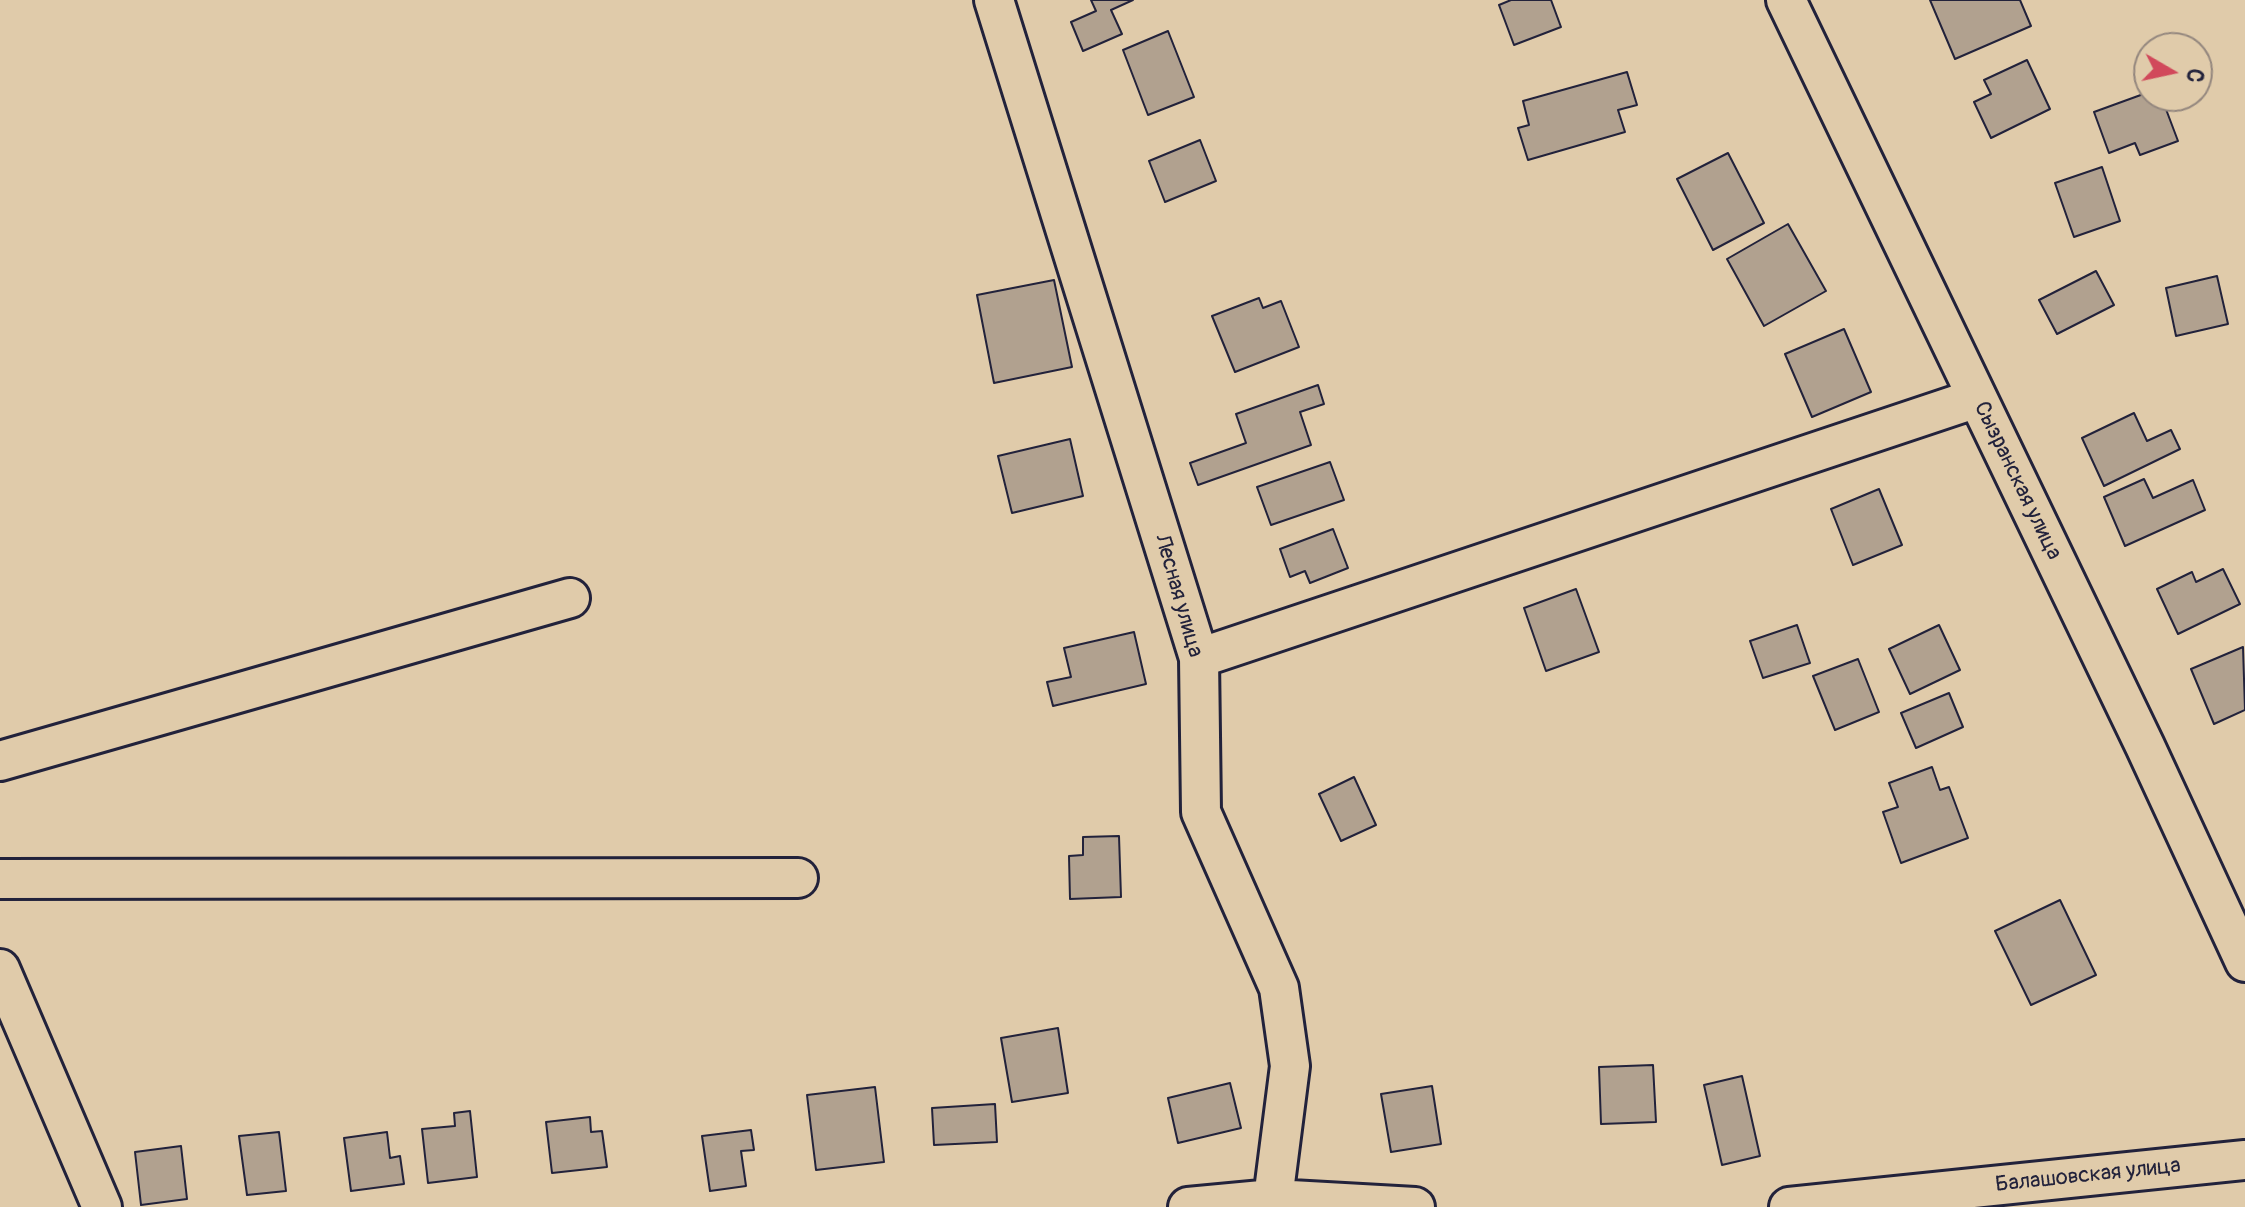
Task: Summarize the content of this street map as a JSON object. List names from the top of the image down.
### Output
{
  "streets": {
    "street": ["Сызранская улица", "Лесная улица", "Балашовская улица"]
  },
  "north": "right"
}
